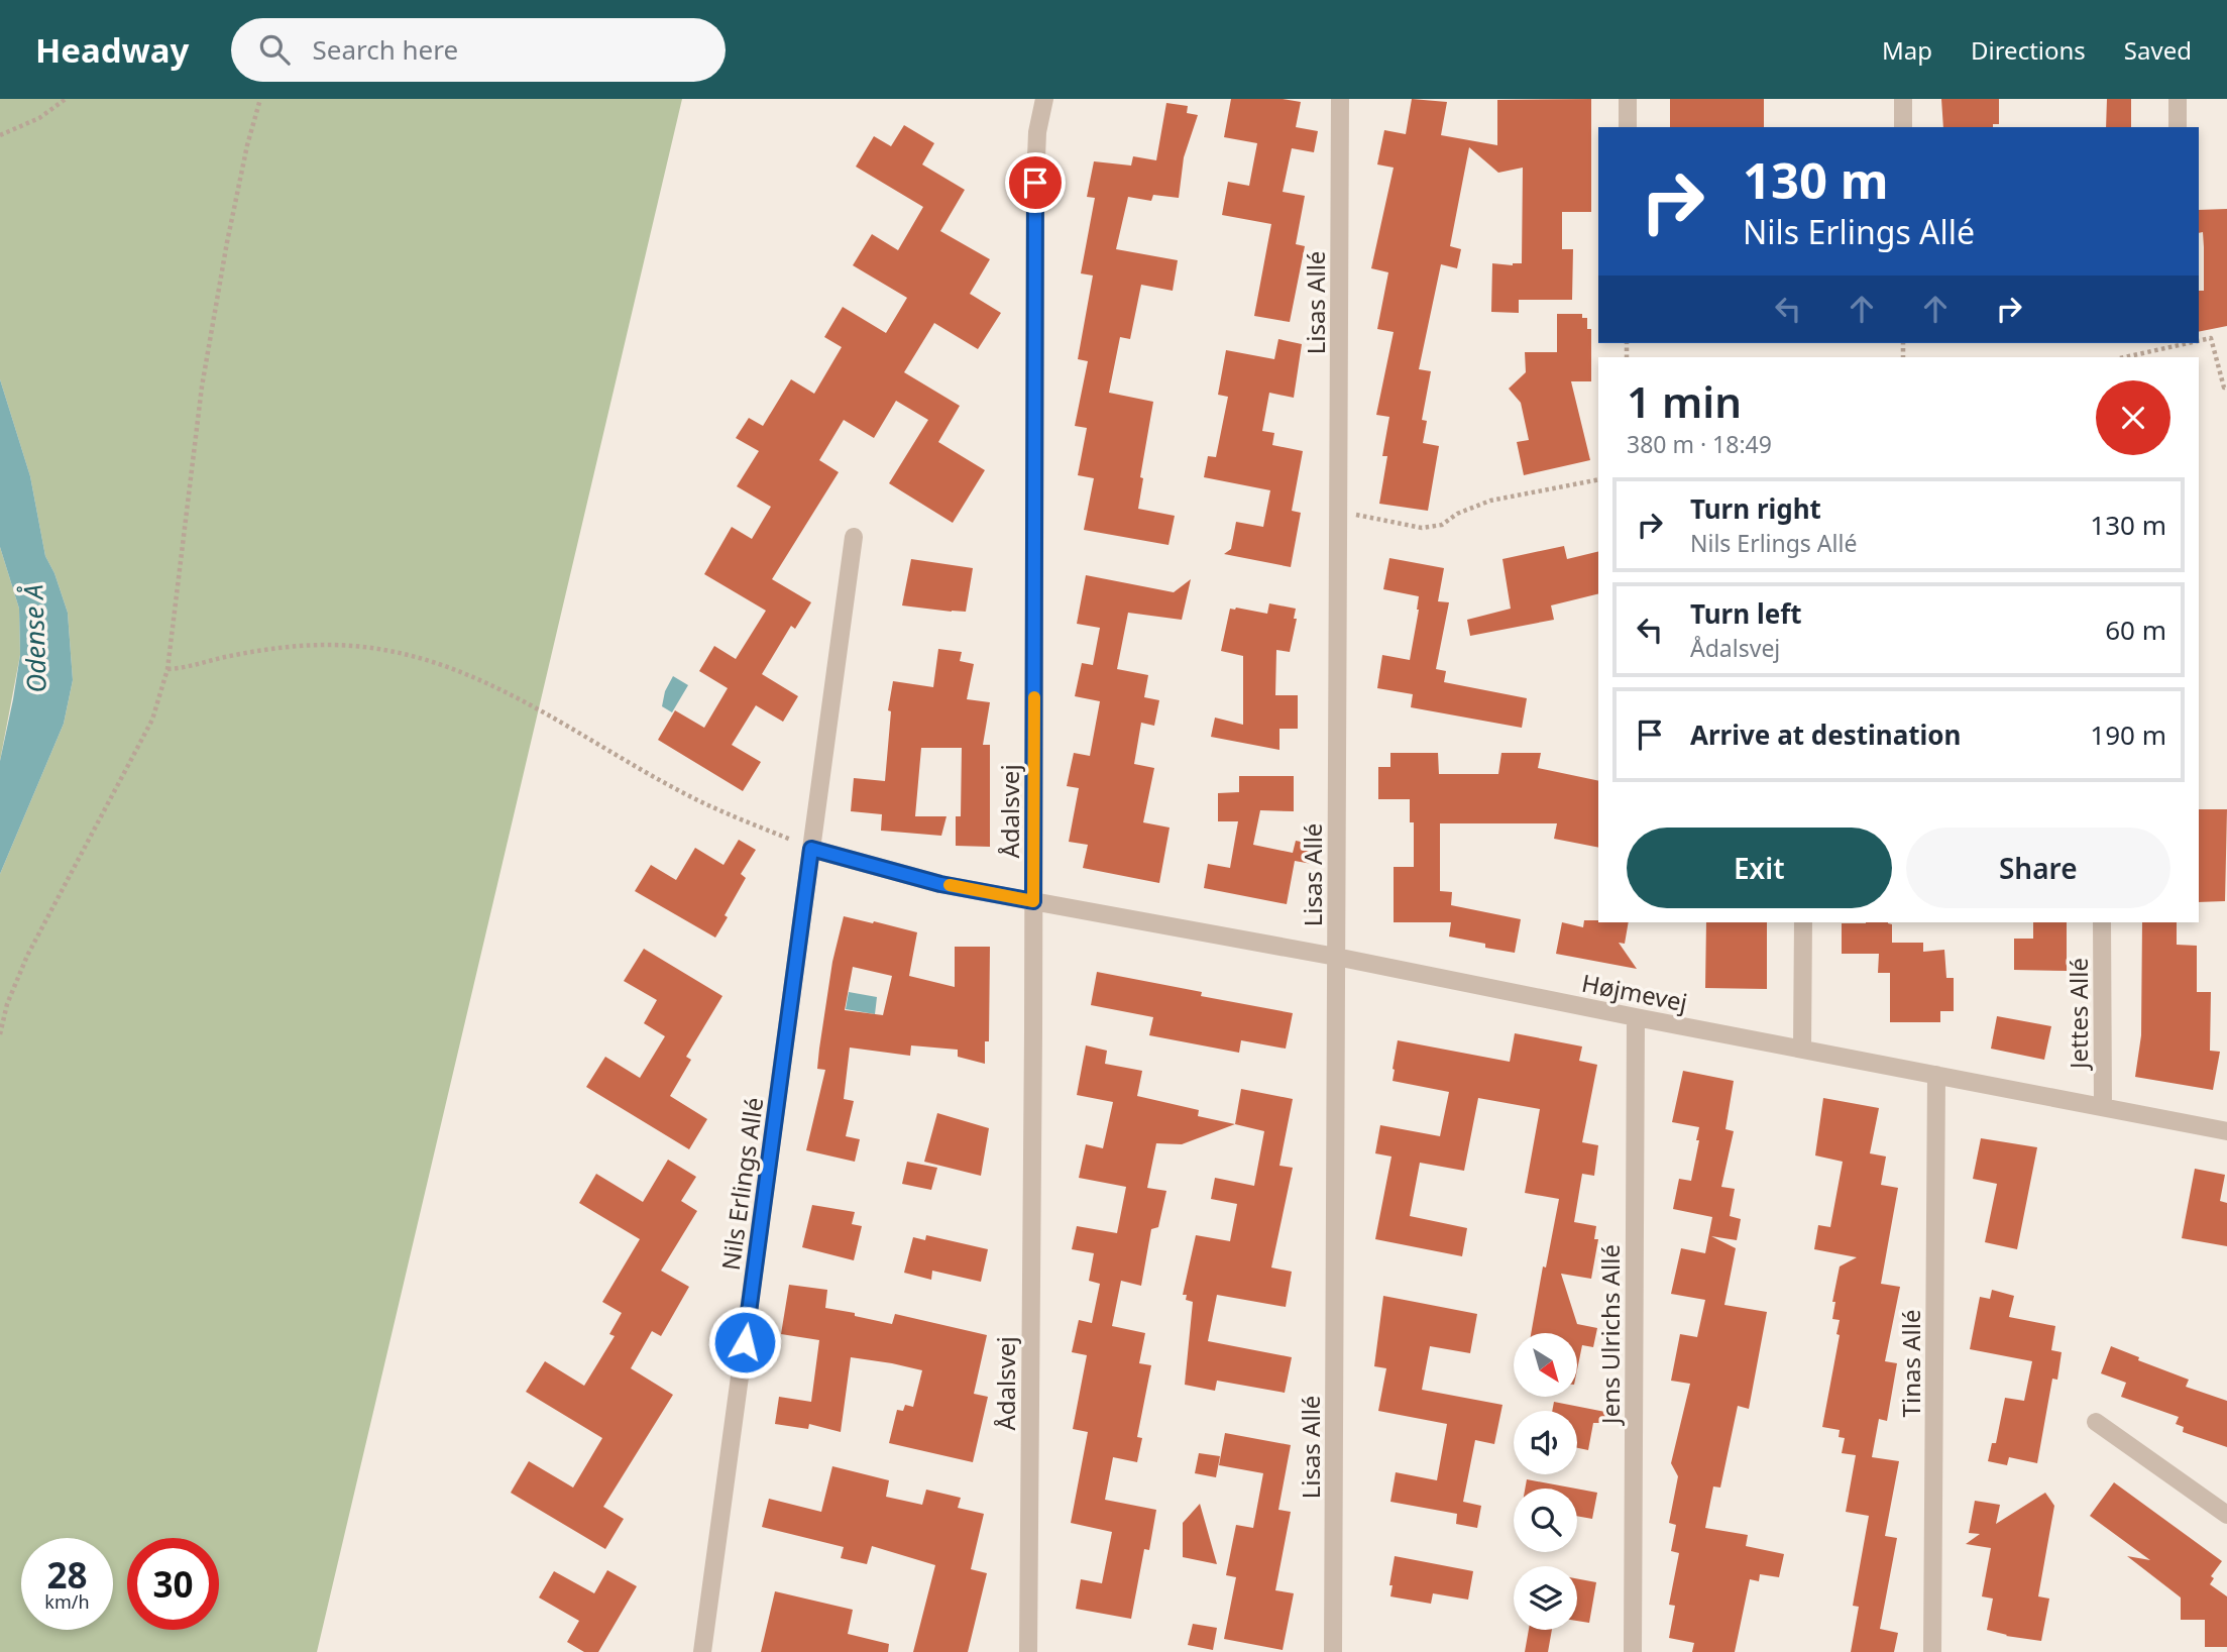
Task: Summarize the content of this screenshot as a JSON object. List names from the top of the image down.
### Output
{
  "streets": {
    "street": [
      "Lisas Allé",
      "Ådalsvej",
      "Højmevej",
      "Jettes Allé",
      "Nils Erlings Allé",
      "Jens Ulrichs Allé",
      "Tinas Allé"
    ]
  },
  "crossings": [
    ["Lisas Allé", "Højmevej"],
    ["Ådalsvej", "Højmevej"],
    ["Højmevej", "Jettes Allé"],
    ["Højmevej", "Jens Ulrichs Allé"],
    ["Højmevej", "Tinas Allé"]
  ],
  "water": ["Odense Å"],
  "north": "bottom right",
  "page": {
    "header": "Headway",
    "search": "Search here",
    "nav": ["Map", "Directions", "Saved"],
    "turn": ["130 m", "Nils Erlings Allé"],
    "heading": ["1 min", "380 m · 18:49"],
    "list": [
      {
        "name": "Turn right",
        "note": "Nils Erlings Allé",
        "value": "130 m"
      },
      {
        "name": "Turn left",
        "note": "Ådalsvej",
        "value": "60 m"
      },
      {
        "name": "Arrive at destination",
        "value": "190 m"
      }
    ],
    "buttons": ["Exit", "Share"],
    "speed": "28 km/h",
    "limit": "30"
  }
}
